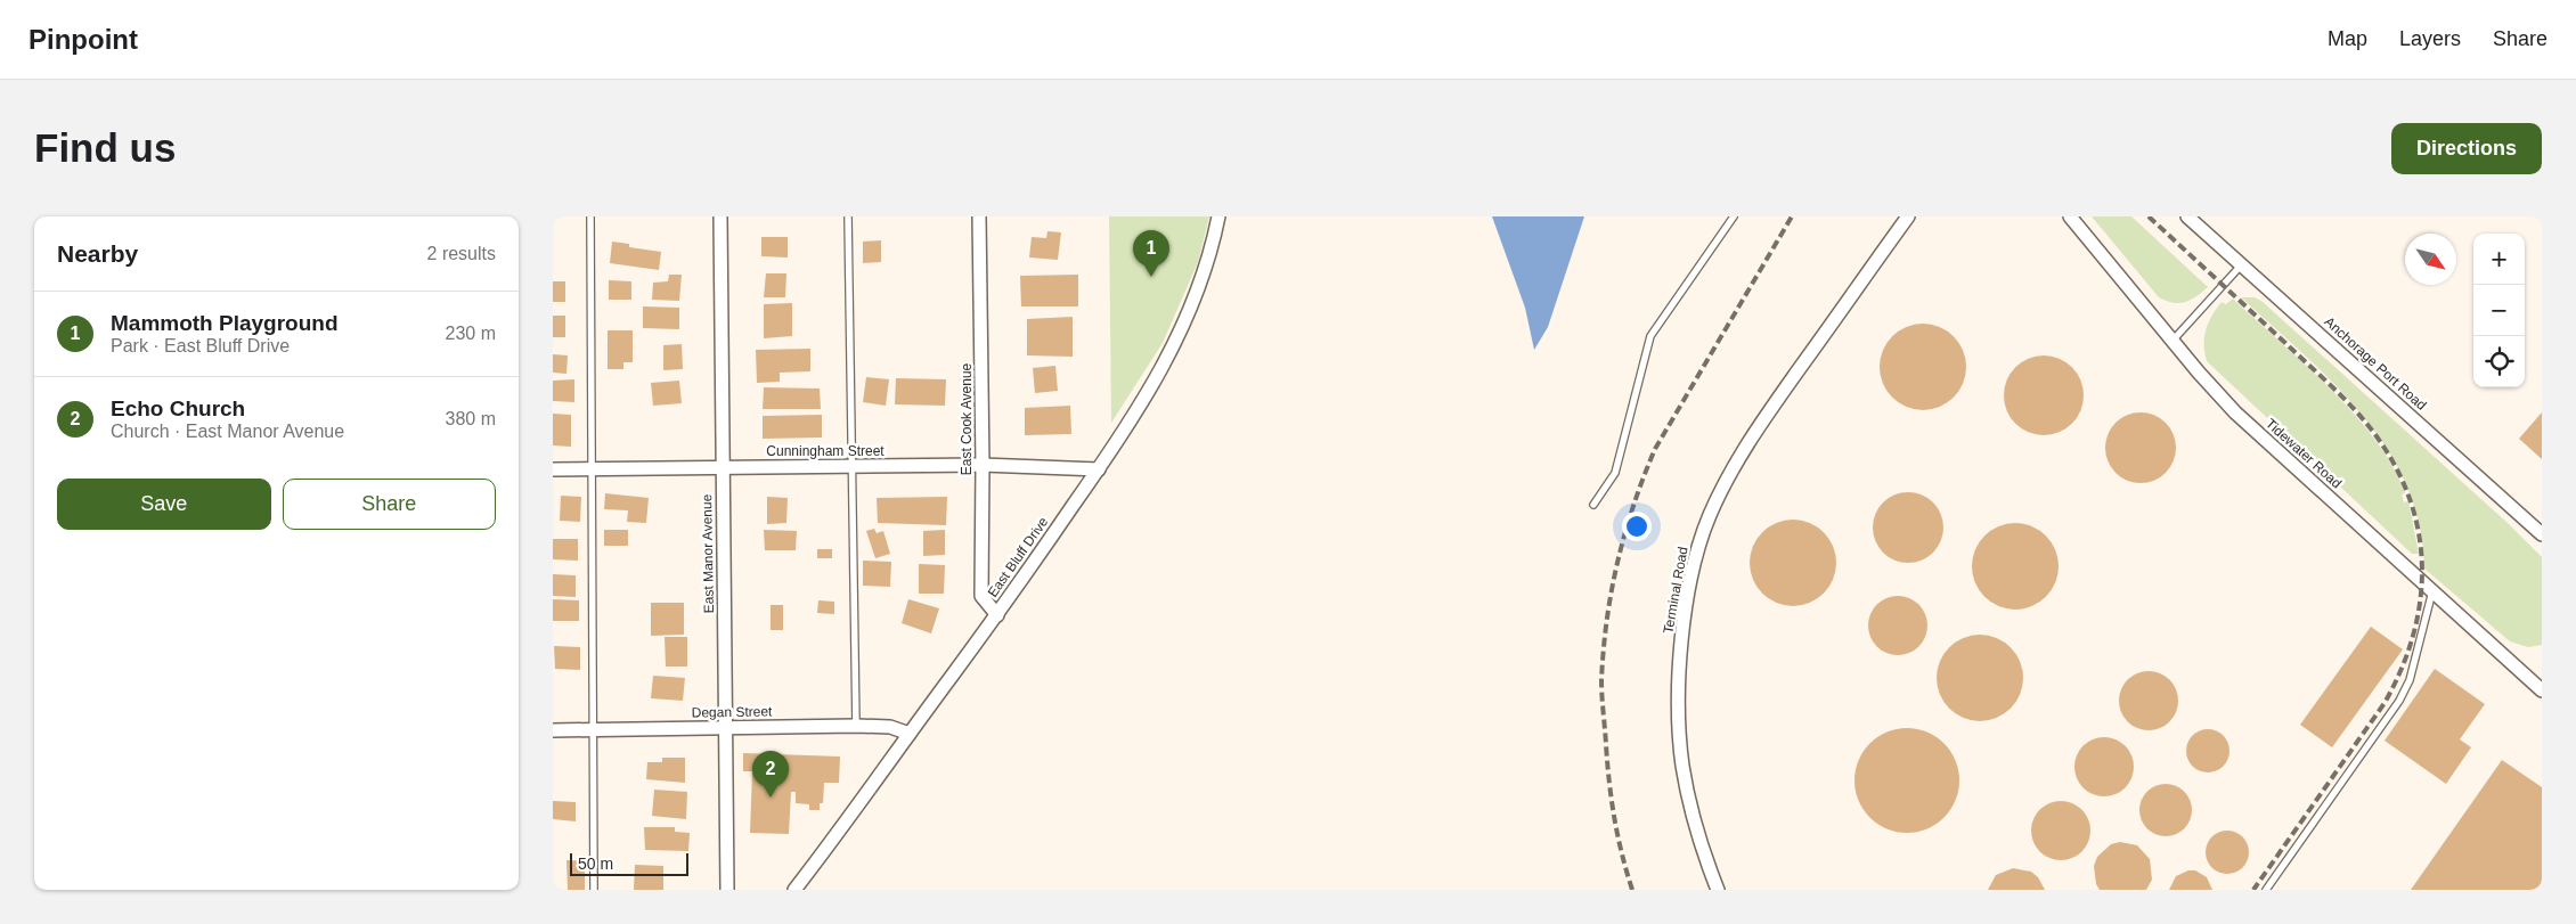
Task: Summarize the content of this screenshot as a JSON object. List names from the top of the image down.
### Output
{
  "streets": {
    "street": [
      "Anchorage Port Road",
      "East Cook Avenue",
      "Cunningham Street",
      "Tidewater Road",
      "East Manor Avenue",
      "East Bluff Drive",
      "Terminal Road",
      "Degan Street"
    ]
  },
  "crossings": [
    ["East Cook Avenue", "Cunningham Street"],
    ["East Cook Avenue", "East Bluff Drive"],
    ["Cunningham Street", "East Manor Avenue"],
    ["Cunningham Street", "East Bluff Drive"],
    ["East Manor Avenue", "Degan Street"],
    ["East Bluff Drive", "Degan Street"]
  ],
  "scale_bar": "50 m",
  "north": "bottom right",
  "page": {
    "header": "Pinpoint",
    "nav": ["Map", "Layers", "Share"],
    "buttons": [
      "Directions",
      ["Save", "Share"]
    ],
    "title": "Find us",
    "heading": ["Nearby", "2 results"],
    "pins": ["1", "2"],
    "map_buttons": ["+", "−"],
    "list": [
      {
        "mark": "1",
        "name": "Mammoth Playground",
        "note": "Park · East Bluff Drive",
        "value": "230 m"
      },
      {
        "mark": "2",
        "name": "Echo Church",
        "note": "Church · East Manor Avenue",
        "value": "380 m"
      }
    ],
    "scale": "50 m"
  }
}
